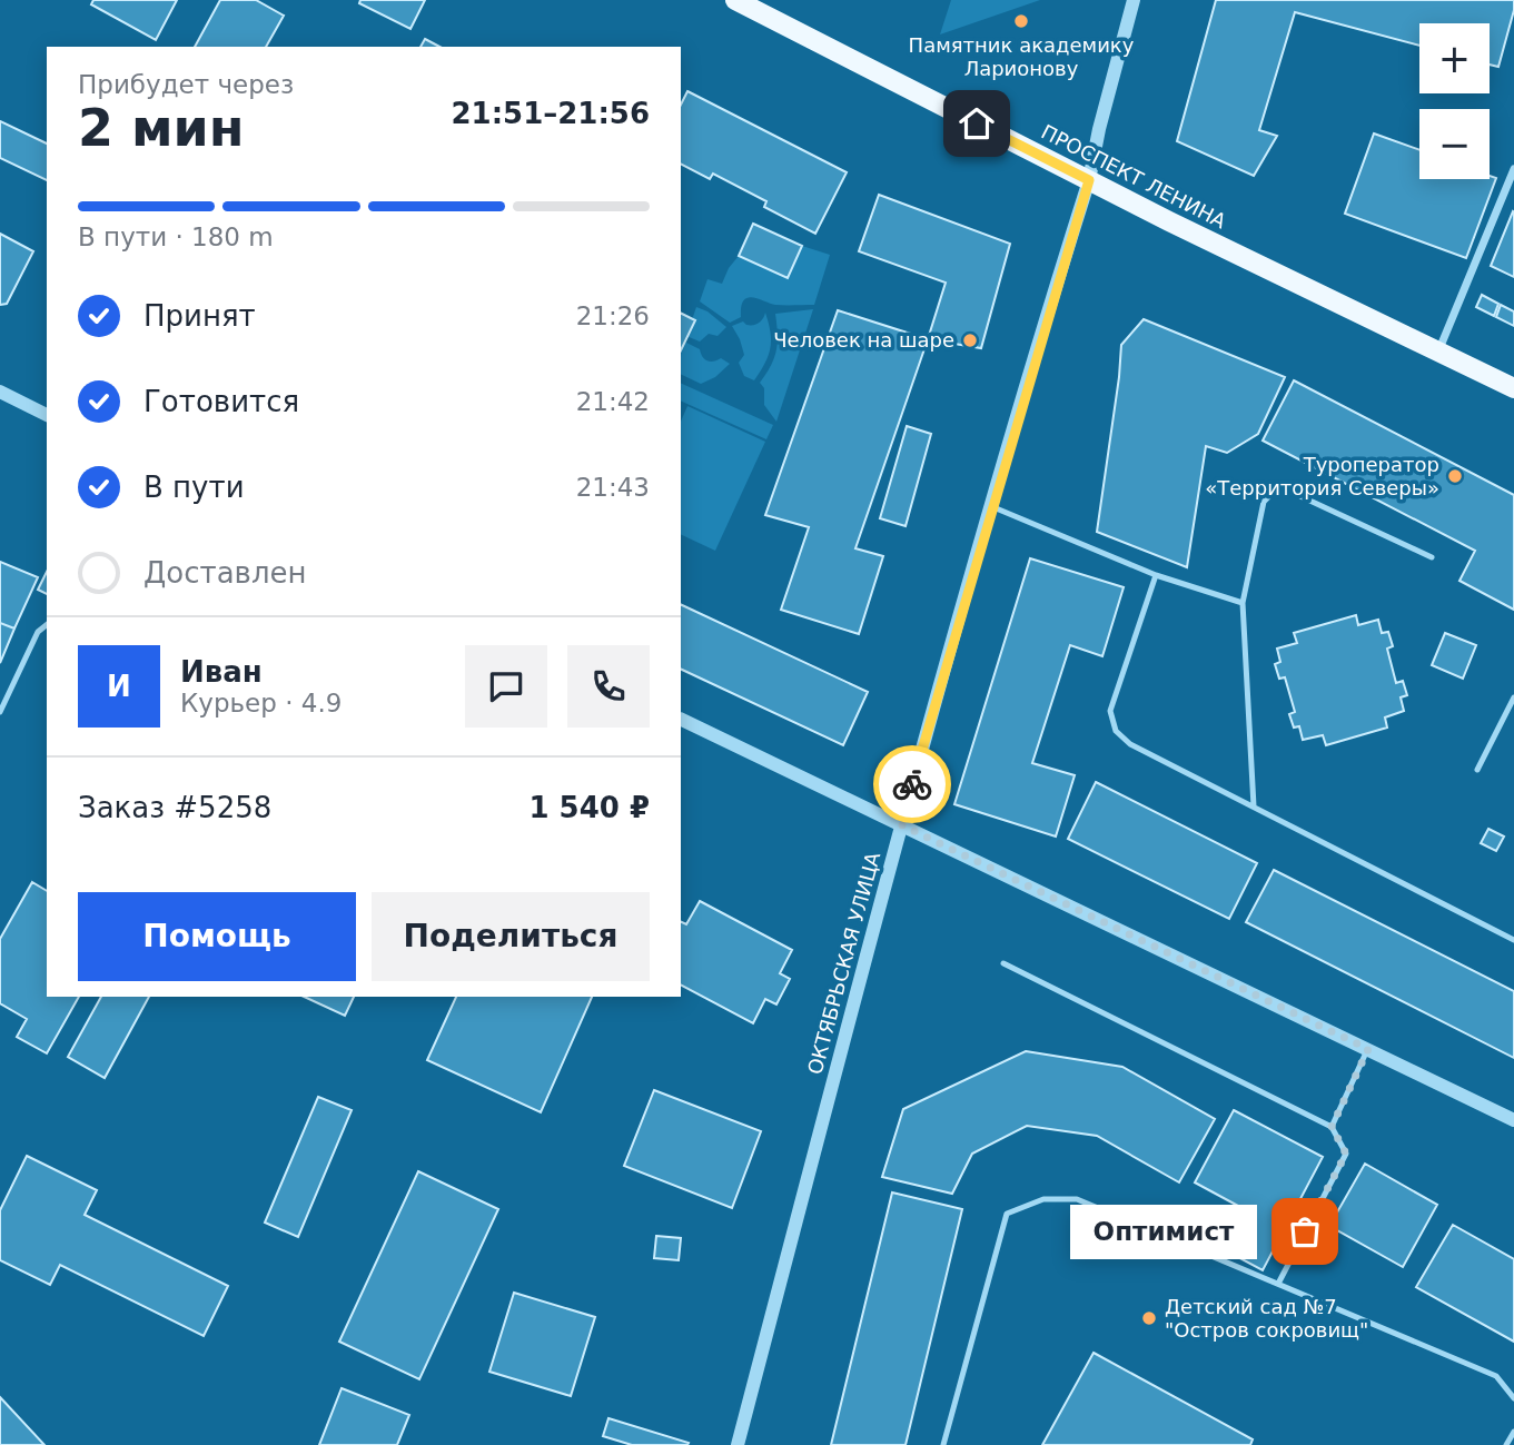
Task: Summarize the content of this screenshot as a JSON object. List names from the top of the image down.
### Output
{
  "streets": {
    "main road": ["ПРОСПЕКТ ЛЕНИНА"],
    "street": ["ОКТЯБРЬСКАЯ УЛИЦА"]
  },
  "crossings": [
    ["ПРОСПЕКТ ЛЕНИНА", "ОКТЯБРЬСКАЯ УЛИЦА"]
  ],
  "places": [
    "Памятник академику Ларионову",
    "Человек на шаре",
    "Туроператор «Территория Северы»",
    "Оптимист",
    "Детский сад №7 \"Остров сокровищ\""
  ],
  "page": {
    "map_buttons": ["+", "−"],
    "heading": ["2 мин", "Прибудет через", "21:51–21:56"],
    "panel": [
      "Иван",
      "Курьер · 4.9",
      "Заказ #5258",
      "1 540 ₽"
    ],
    "bar": "В пути · 180 m",
    "list": [
      ["Принят", "21:26"],
      ["Готовится", "21:42"],
      ["В пути", "21:43"],
      "Доставлен"
    ],
    "round": "И",
    "buttons": ["Помощь", "Поделиться"],
    "bubble": "Оптимист"
  }
}
